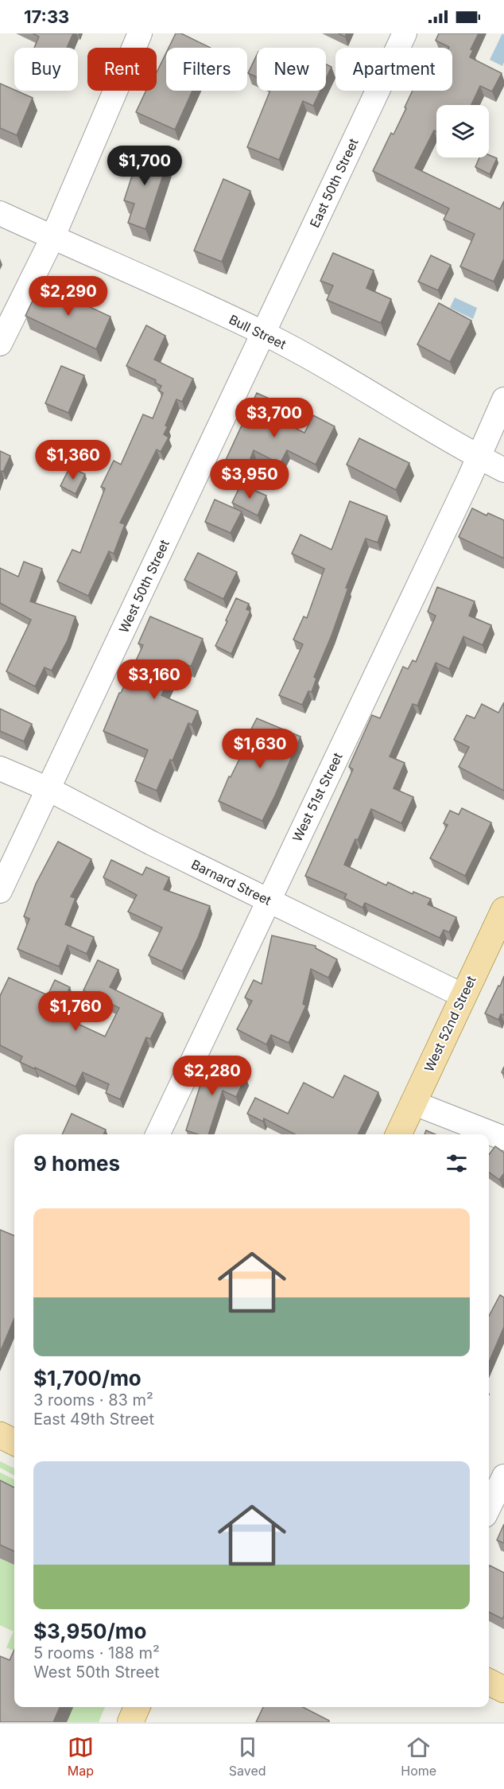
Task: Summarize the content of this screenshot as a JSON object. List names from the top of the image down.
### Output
{
  "streets": {
    "main road": ["West 52nd Street"],
    "street": [
      "East 50th Street",
      "Bull Street",
      "West 50th Street",
      "West 51st Street",
      "Barnard Street"
    ]
  },
  "crossings": [
    ["East 50th Street", "Bull Street"],
    ["East 50th Street", "West 50th Street"],
    ["Bull Street", "West 50th Street"],
    ["Bull Street", "West 51st Street"],
    ["West 50th Street", "Barnard Street"],
    ["West 51st Street", "Barnard Street"],
    ["Barnard Street", "West 52nd Street"]
  ],
  "page": {
    "status": "17:33",
    "chip": [
      "Buy",
      "Rent",
      "Filters",
      "New",
      "Apartment"
    ],
    "price": [
      "$1,700",
      "$2,290",
      "$3,700",
      "$1,360",
      "$3,950",
      "$3,160",
      "$1,630",
      "$1,760",
      "$2,280"
    ],
    "heading": "9 homes",
    "list": [
      {
        "name": "$1,700/mo",
        "note": "3 rooms · 83 m² · East 49th Street"
      },
      {
        "name": "$3,950/mo",
        "note": "5 rooms · 188 m² · West 50th Street"
      }
    ],
    "tabs": ["Map", "Saved", "Home"]
  }
}
